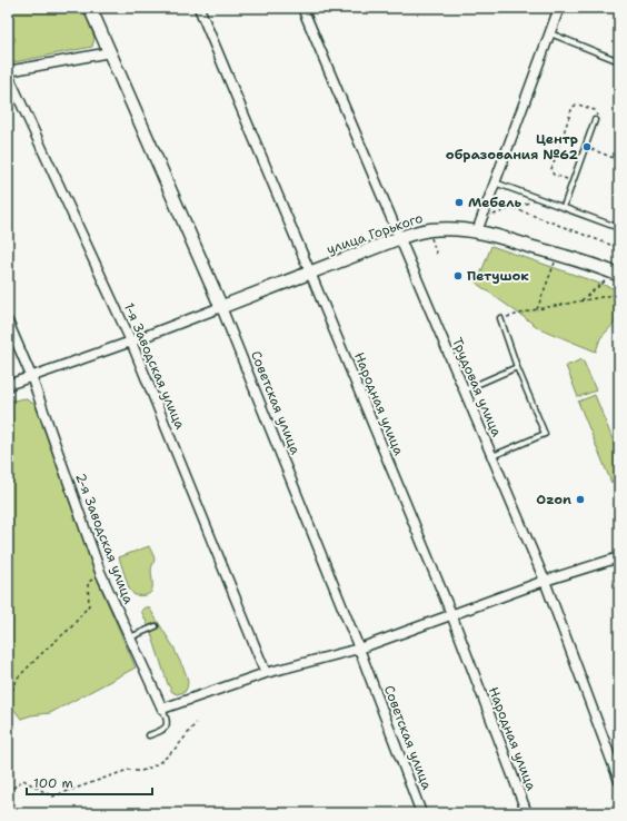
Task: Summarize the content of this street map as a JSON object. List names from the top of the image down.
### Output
{
  "streets": {
    "street": [
      "улица Горького",
      "1-я Заводская улица",
      "Трудовая улица",
      "Советская улица",
      "Народная улица",
      "2-я Заводская улица"
    ]
  },
  "crossings": [
    ["улица Горького", "Трудовая улица"],
    ["улица Горького", "Советская улица"],
    ["улица Горького", "Народная улица"]
  ],
  "places": [
    "Центр образования №62",
    "Мебель",
    "Петушок",
    "Ozon"
  ],
  "scale_bar": "100 m"
}
